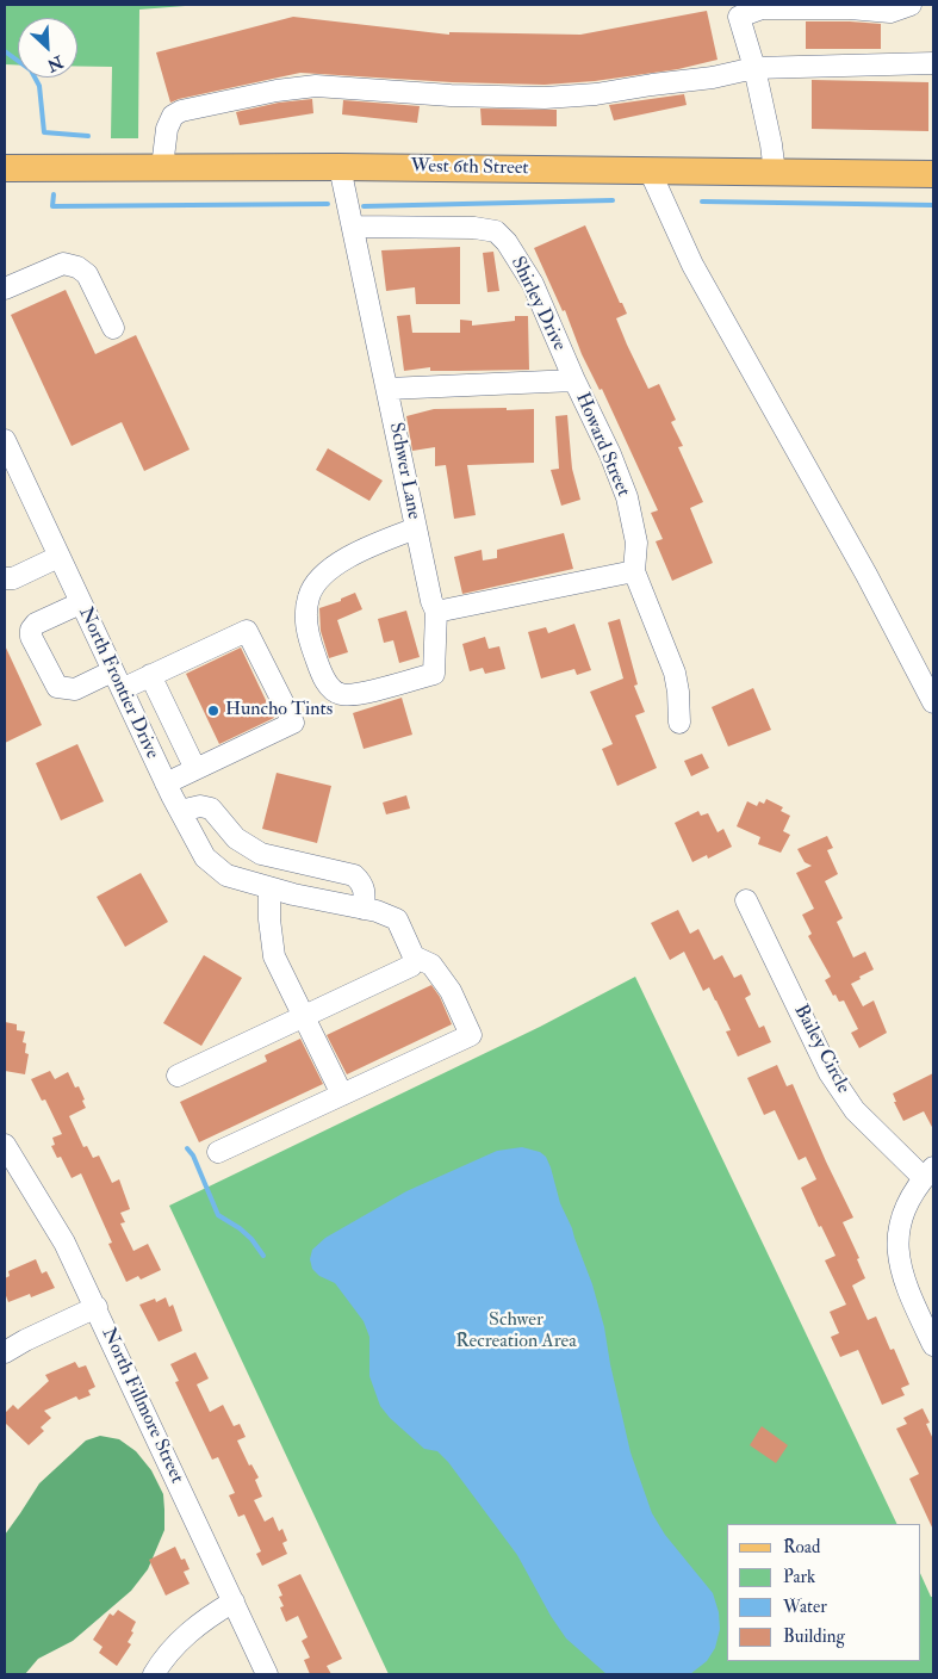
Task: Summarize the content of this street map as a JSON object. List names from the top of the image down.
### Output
{
  "streets": {
    "main road": ["West 6th Street"],
    "street": [
      "Shirley Drive",
      "Howard Street",
      "Schwer Lane",
      "North Frontier Drive",
      "Bailey Circle",
      "North Fillmore Street"
    ]
  },
  "crossings": [
    ["West 6th Street", "Schwer Lane"],
    ["Shirley Drive", "Howard Street"],
    ["Shirley Drive", "Schwer Lane"],
    ["Howard Street", "Schwer Lane"]
  ],
  "parks": ["Schwer Recreation Area"],
  "places": ["Huncho Tints"],
  "legend": [
    "Road",
    "Park",
    "Water",
    "Building"
  ],
  "north": "bottom right"
}
